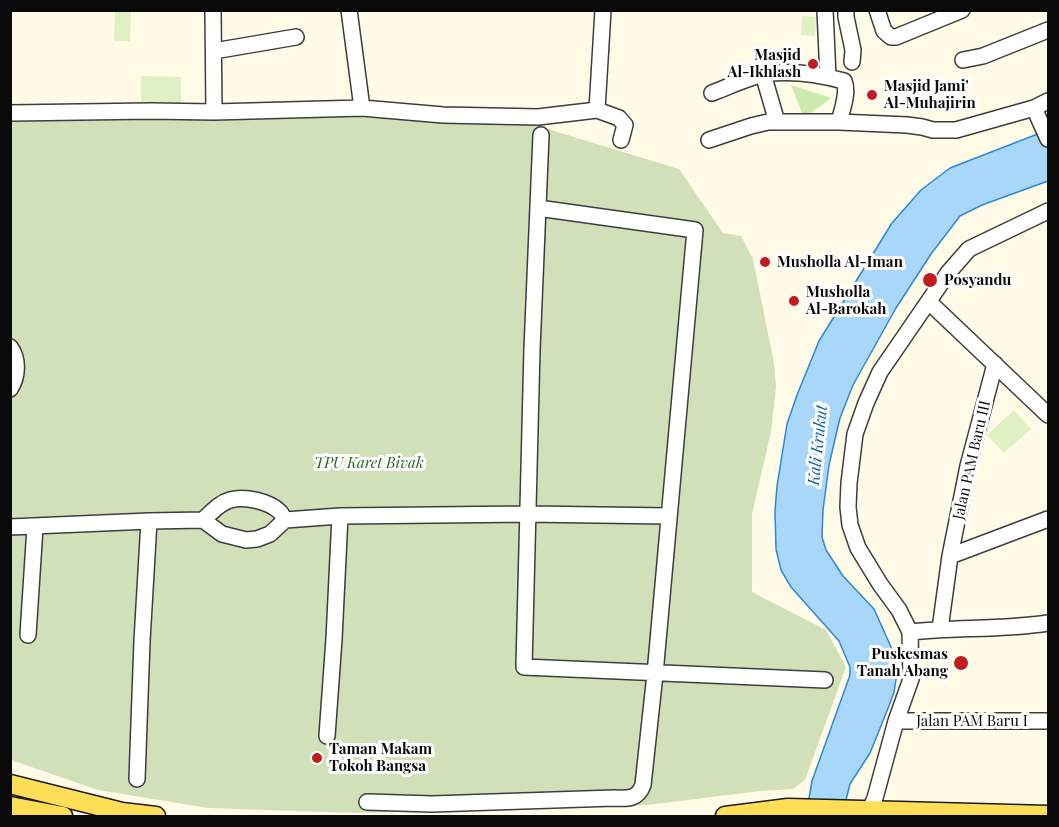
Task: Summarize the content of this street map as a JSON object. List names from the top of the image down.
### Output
{
  "streets": {
    "street": ["Jalan PAM Baru III", "Jalan PAM Baru I"]
  },
  "water": ["Kali Krukut"],
  "parks": ["TPU Karet Bivak"],
  "places": [
    "Masjid Al-Ikhlash",
    "Masjid Jami' Al-Muhajirin",
    "Musholla Al-Iman",
    "Posyandu",
    "Musholla Al-Barokah",
    "Puskesmas Tanah Abang",
    "Taman Makam Tokoh Bangsa"
  ]
}
